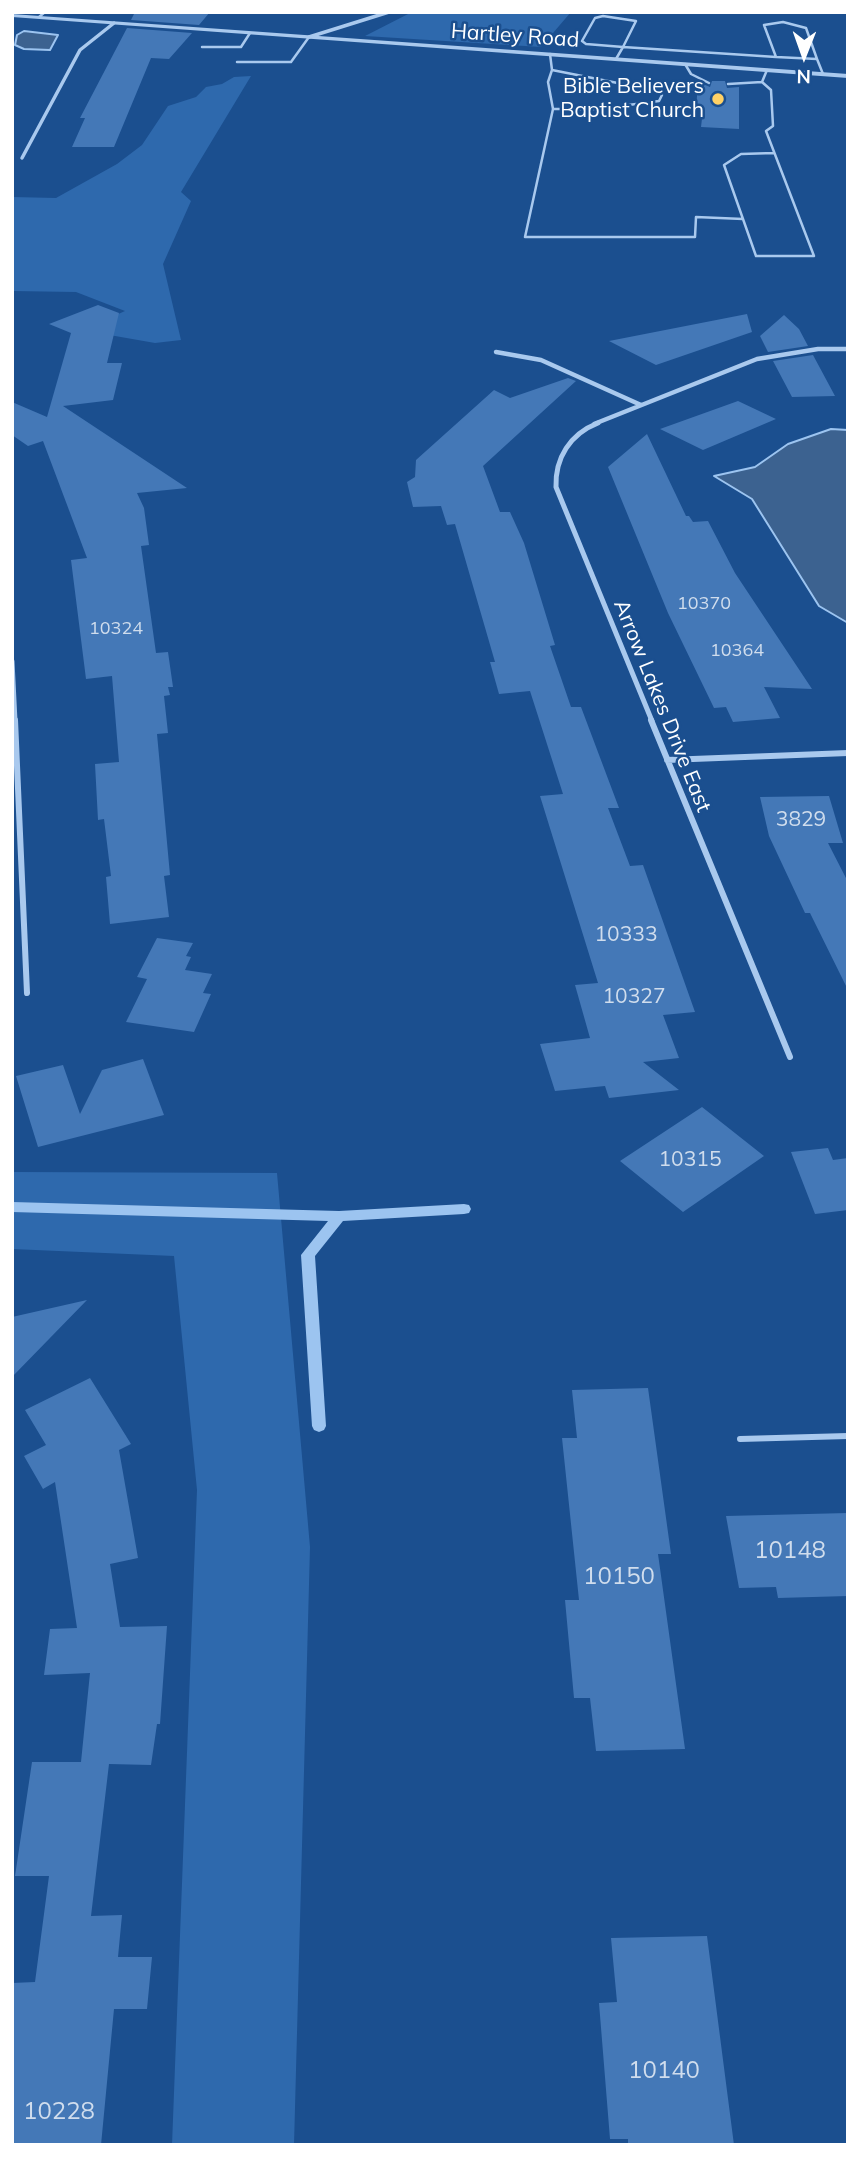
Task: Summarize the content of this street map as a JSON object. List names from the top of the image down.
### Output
{
  "streets": {
    "street": ["Hartley Road", "Arrow Lakes Drive East"]
  },
  "places": ["Bible Believers Baptist Church"],
  "house_numbers": [
    "10370",
    "10324",
    "10364",
    "3829",
    "10333",
    "10327",
    "10315",
    "10148",
    "10150",
    "10140",
    "10228"
  ],
  "north": "bottom"
}
